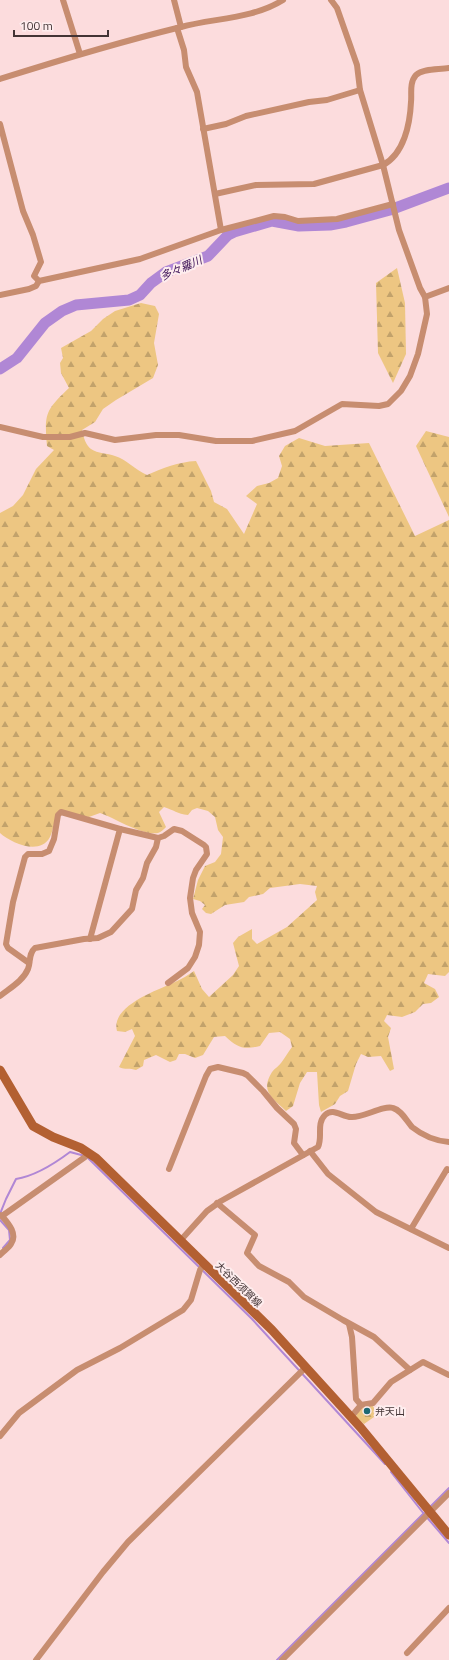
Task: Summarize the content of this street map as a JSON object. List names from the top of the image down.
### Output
{
  "streets": {
    "main road": ["大谷西須賀線"]
  },
  "water": ["多々羅川"],
  "places": ["弁天山"],
  "scale_bar": "100 m"
}
